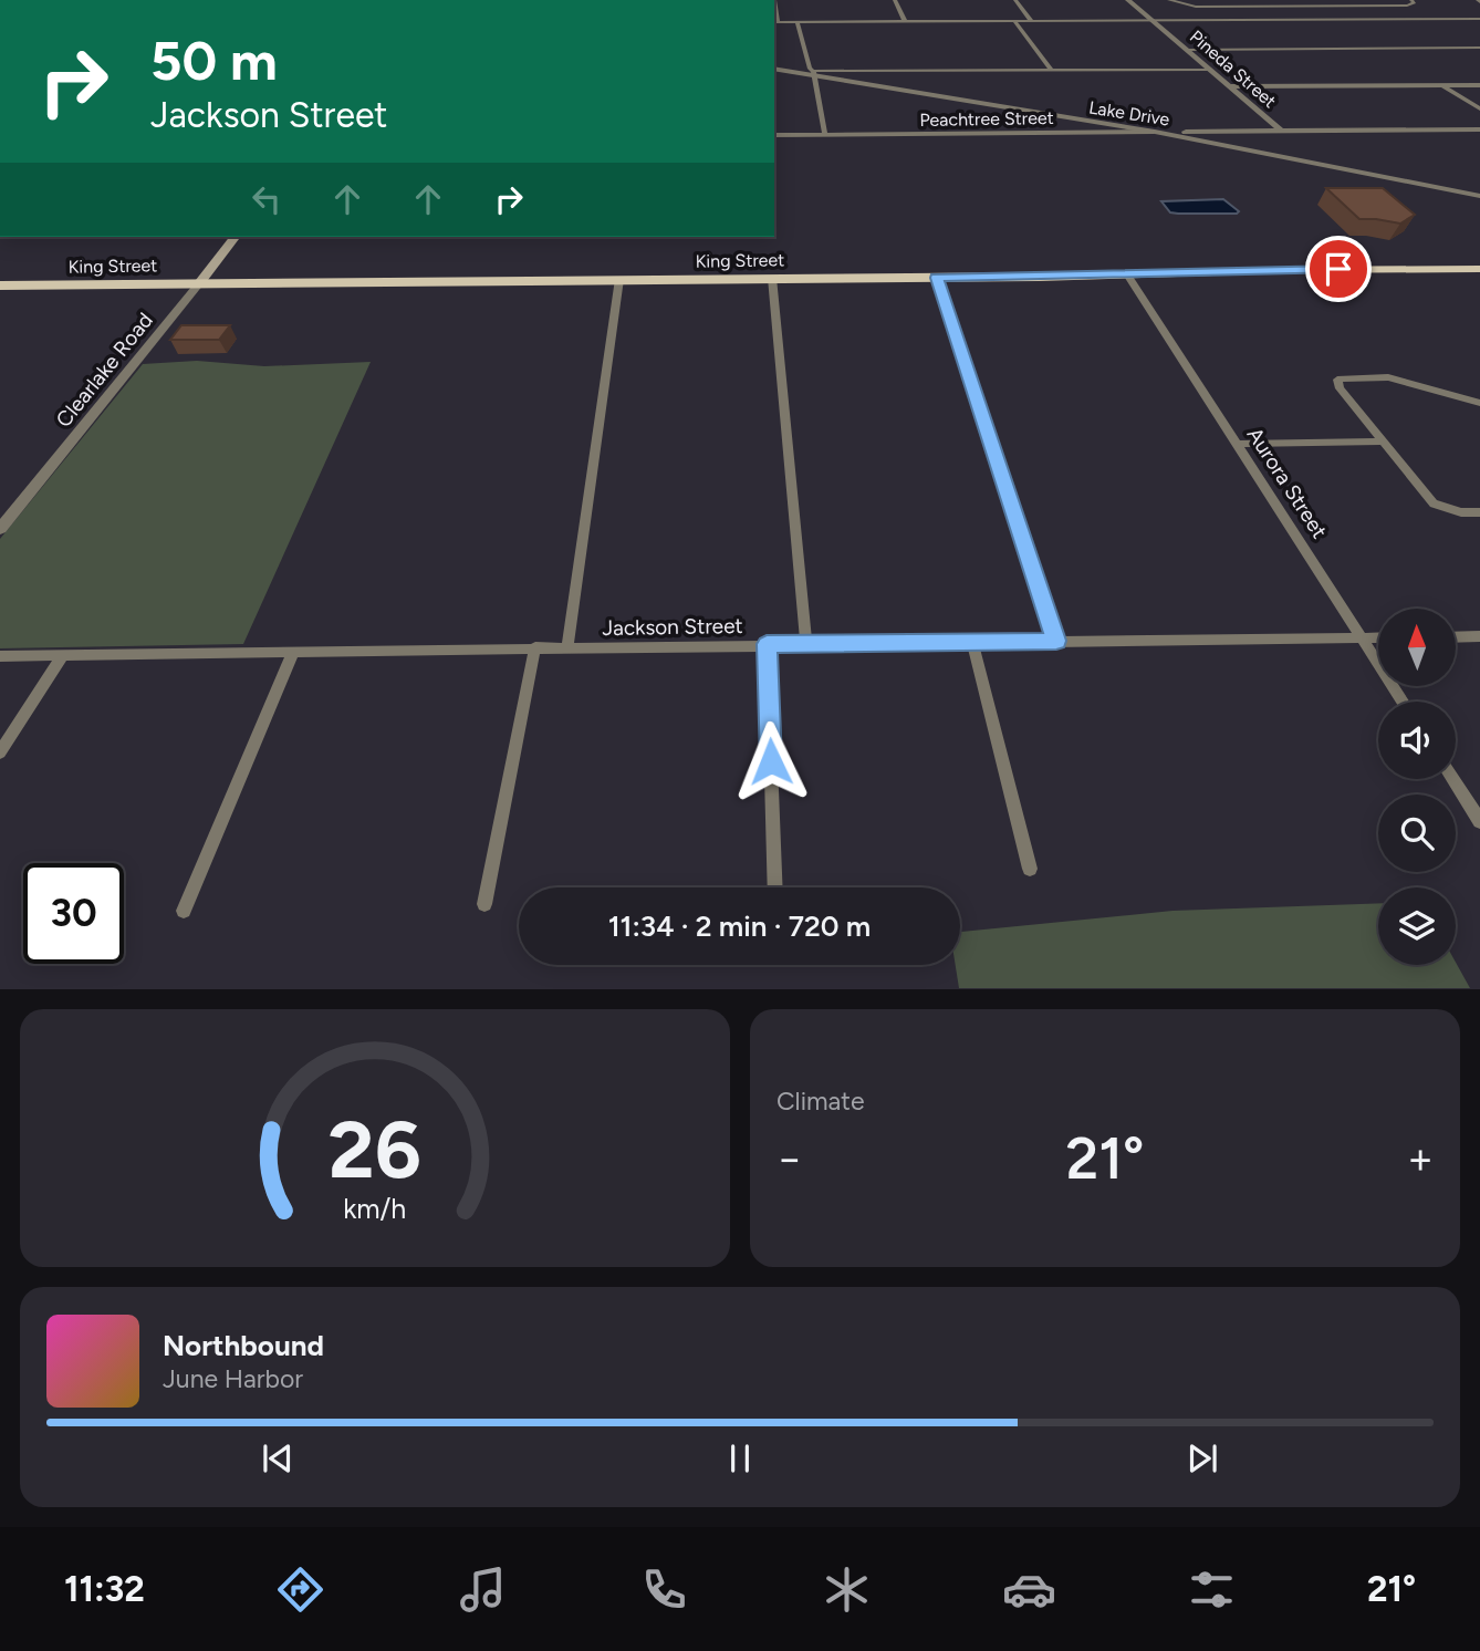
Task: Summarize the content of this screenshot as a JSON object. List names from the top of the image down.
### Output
{
  "streets": {
    "main road": ["King Street", "Clearlake Road"],
    "street": [
      "Pineda Street",
      "Lake Drive",
      "Peachtree Street",
      "Aurora Street",
      "Jackson Street"
    ]
  },
  "crossings": [
    ["Lake Drive", "Peachtree Street"],
    ["King Street", "Clearlake Road"],
    ["King Street", "Aurora Street"],
    ["Aurora Street", "Jackson Street"]
  ],
  "north": "top",
  "page": {
    "turn": ["50 m", "Jackson Street"],
    "limit": "30",
    "trip": "11:34 · 2 min · 720 m",
    "tile": "Climate",
    "heat": ["−", "21°", "+"],
    "song": ["Northbound", "June Harbor"],
    "tabs": ["11:32", "21°"],
    "gauge": ["26", "km/h"]
  }
}
